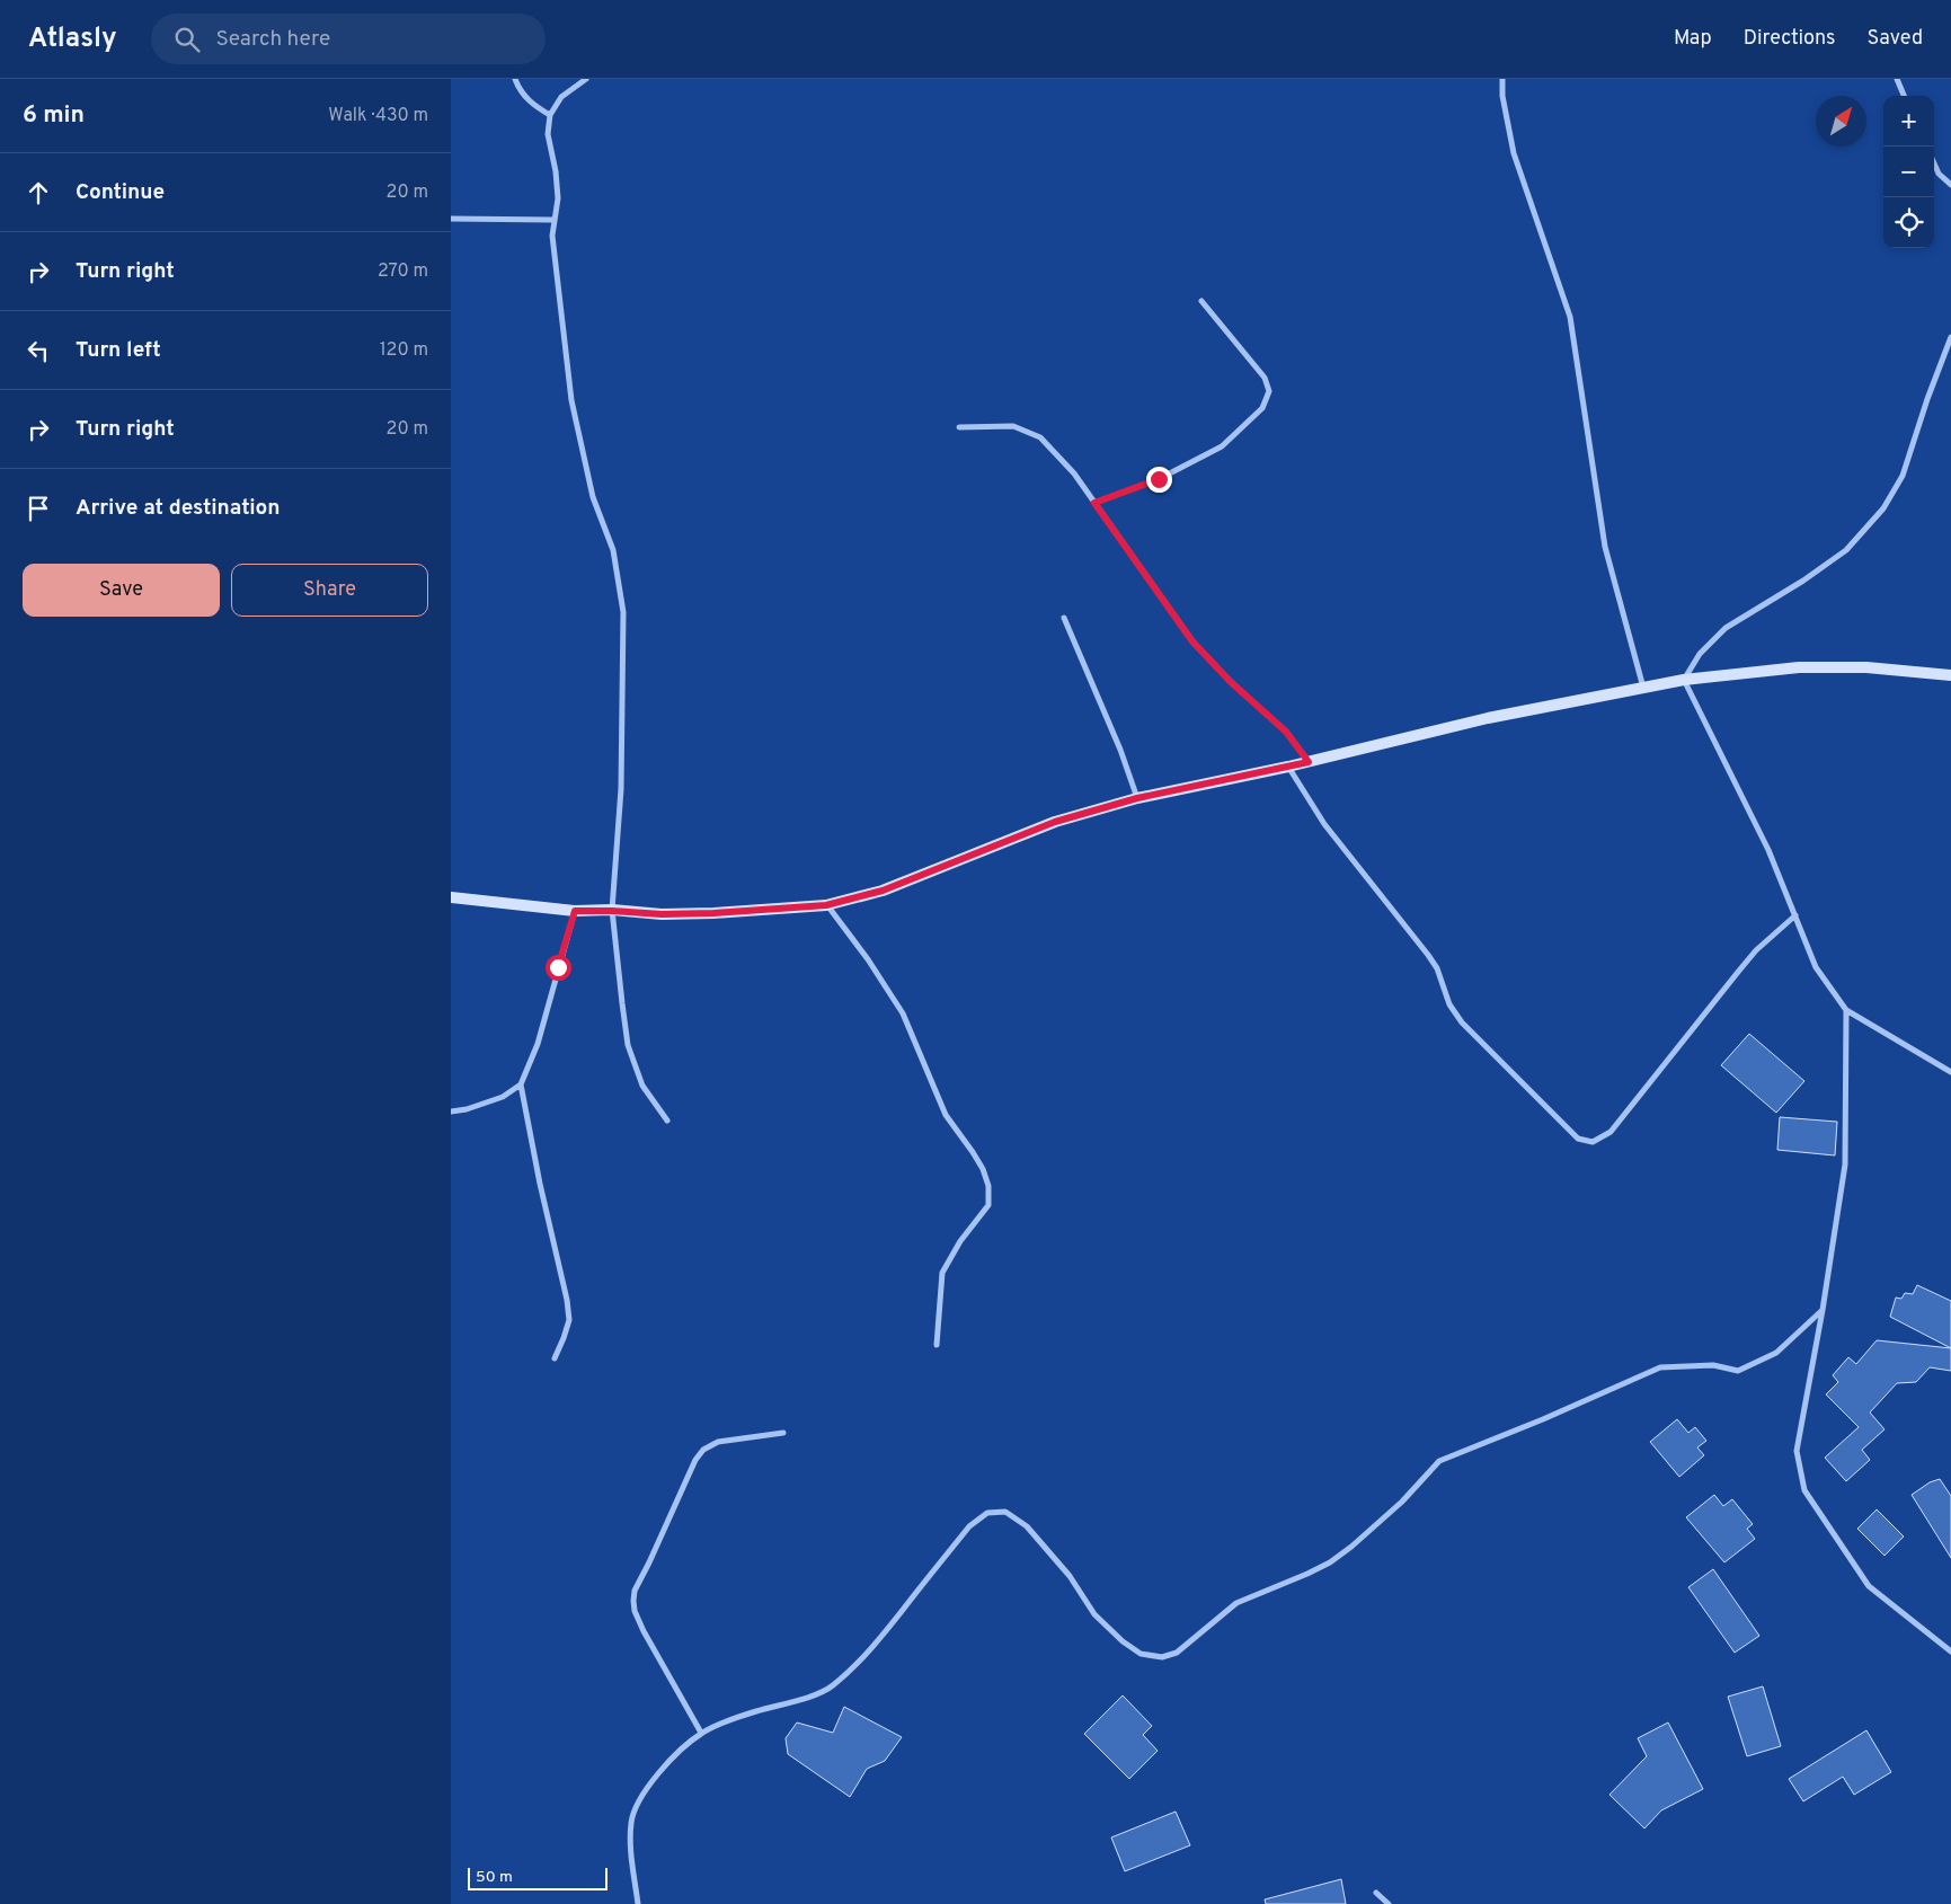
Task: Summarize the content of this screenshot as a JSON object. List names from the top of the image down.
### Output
{
  "scale_bar": "50 m",
  "north": "top right",
  "page": {
    "header": "Atlasly",
    "search": "Search here",
    "nav": ["Map", "Directions", "Saved"],
    "heading": ["6 min", "Walk · 430 m"],
    "map_buttons": ["+", "−"],
    "list": [
      ["Continue", "20 m"],
      ["Turn right", "270 m"],
      ["Turn left", "120 m"],
      ["Turn right", "20 m"],
      "Arrive at destination"
    ],
    "buttons": ["Save", "Share"],
    "scale": "50 m"
  }
}
